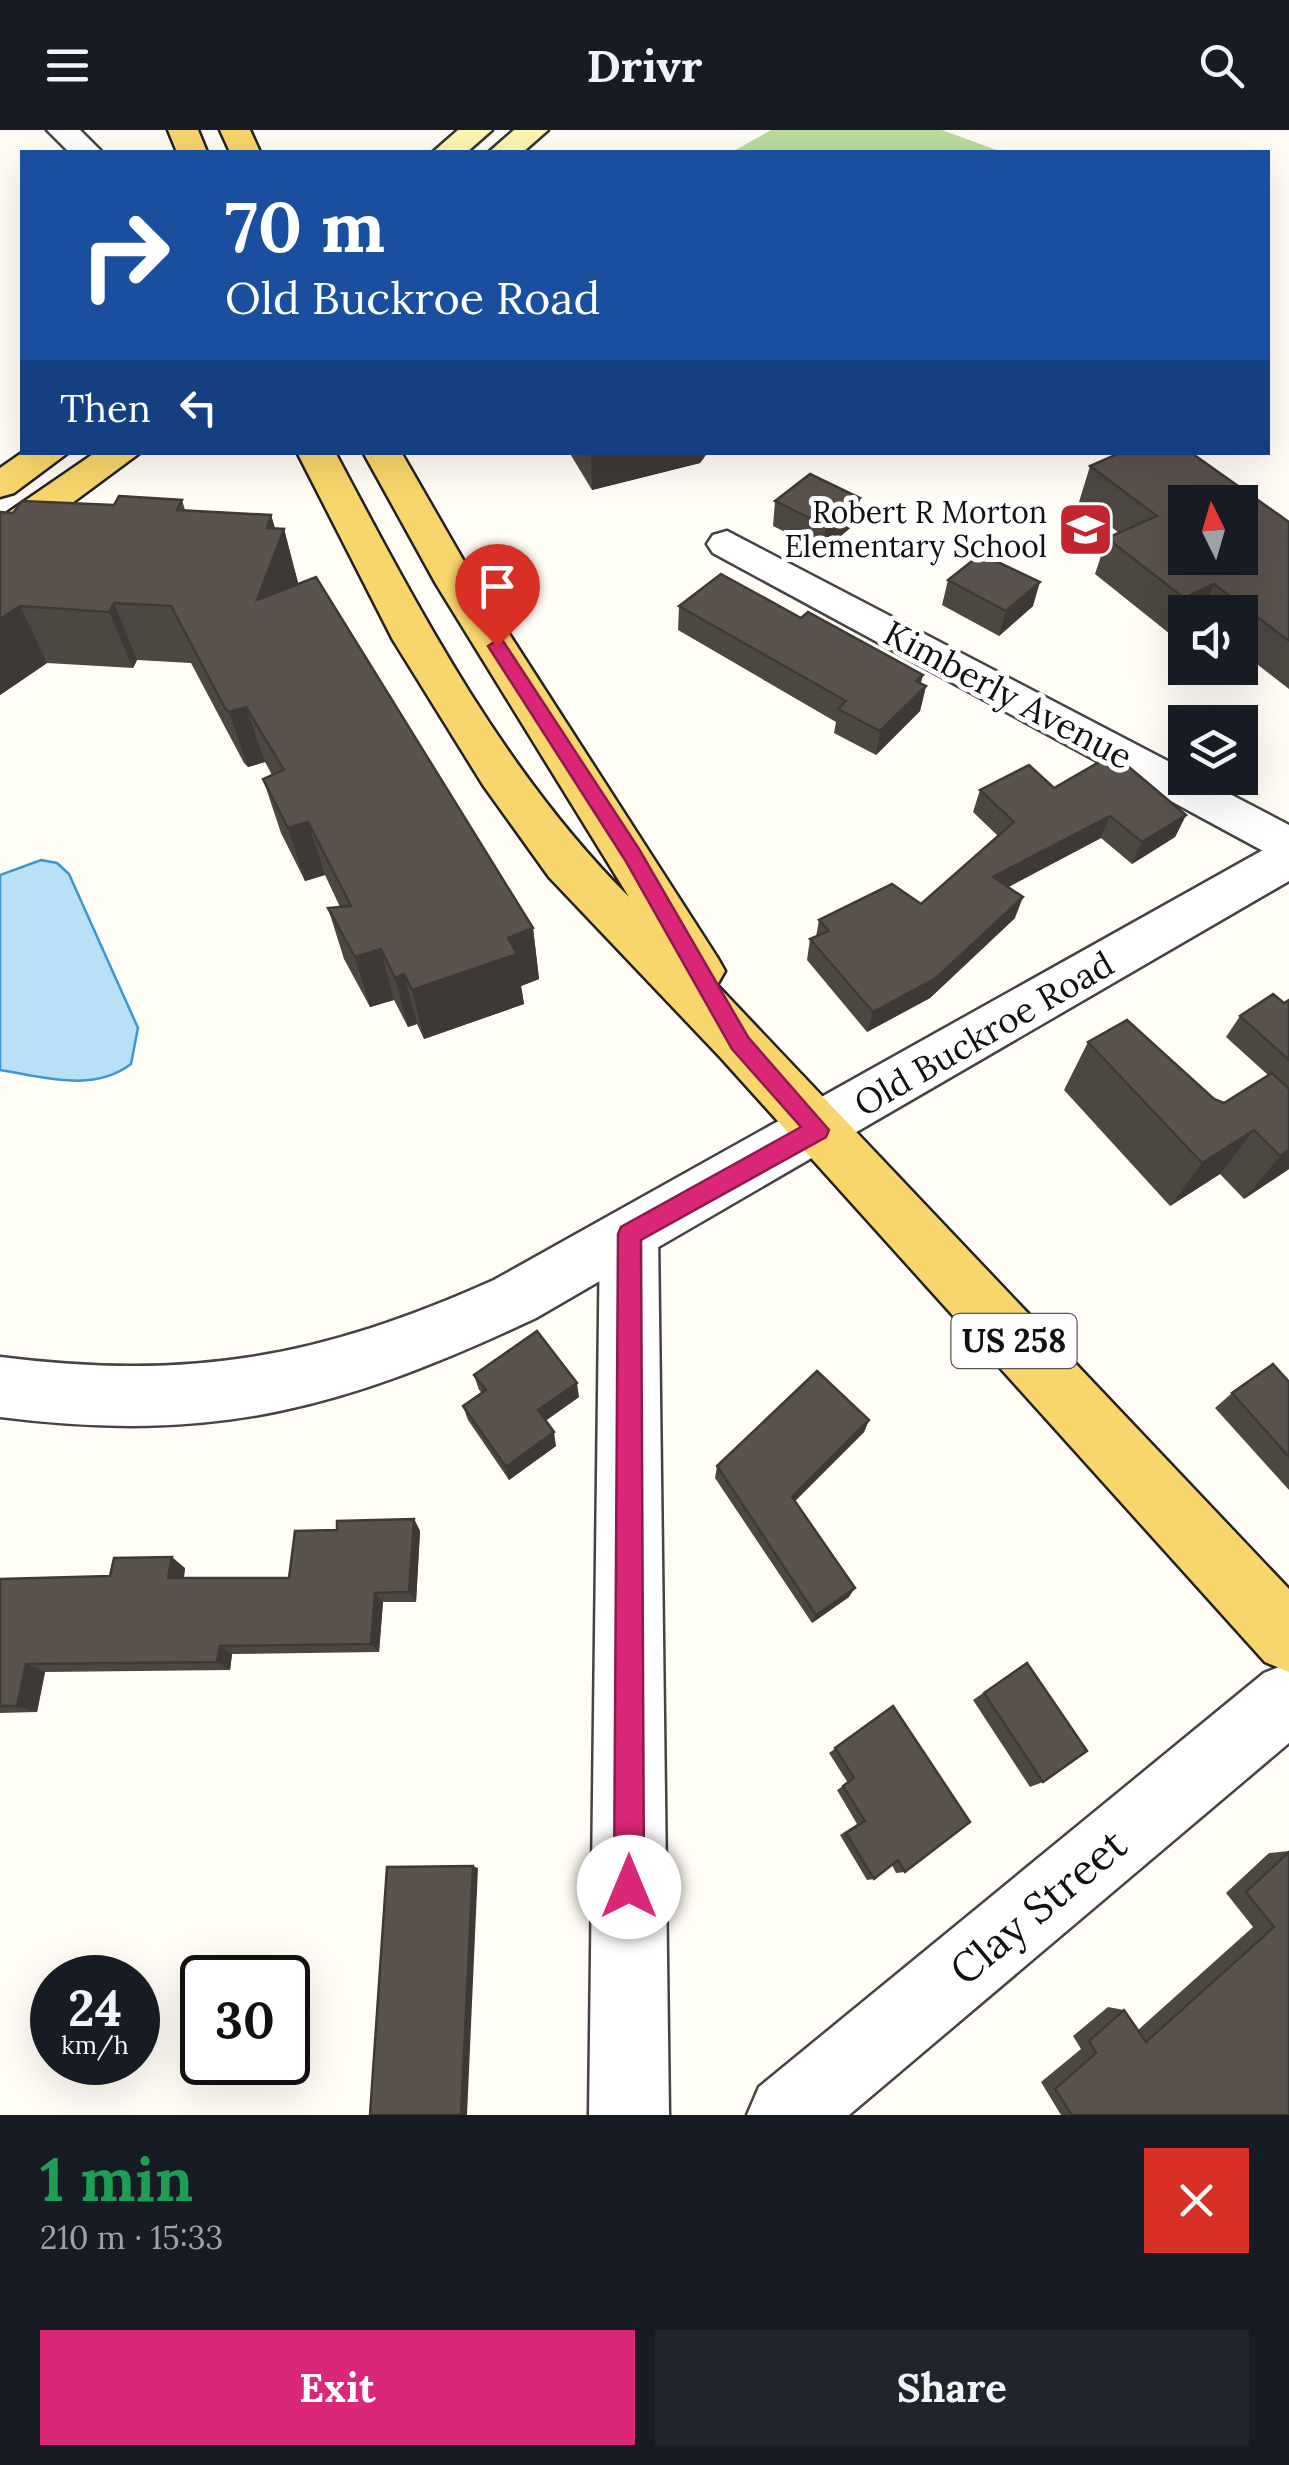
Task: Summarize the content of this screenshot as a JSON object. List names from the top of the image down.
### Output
{
  "streets": {
    "main road": ["US 258"],
    "street": ["Kimberly Avenue", "Old Buckroe Road", "Clay Street"]
  },
  "crossings": [
    ["Old Buckroe Road", "US 258"]
  ],
  "places": {
    "school or university": ["Robert R Morton Elementary School"]
  },
  "north": "top",
  "page": {
    "header": "Drivr",
    "turn": ["70 m", "Old Buckroe Road"],
    "then": "Then",
    "speed": "24 km/h",
    "limit": "30",
    "heading": ["1 min", "210 m · 15:33"],
    "buttons": ["Exit", "Share"]
  }
}
